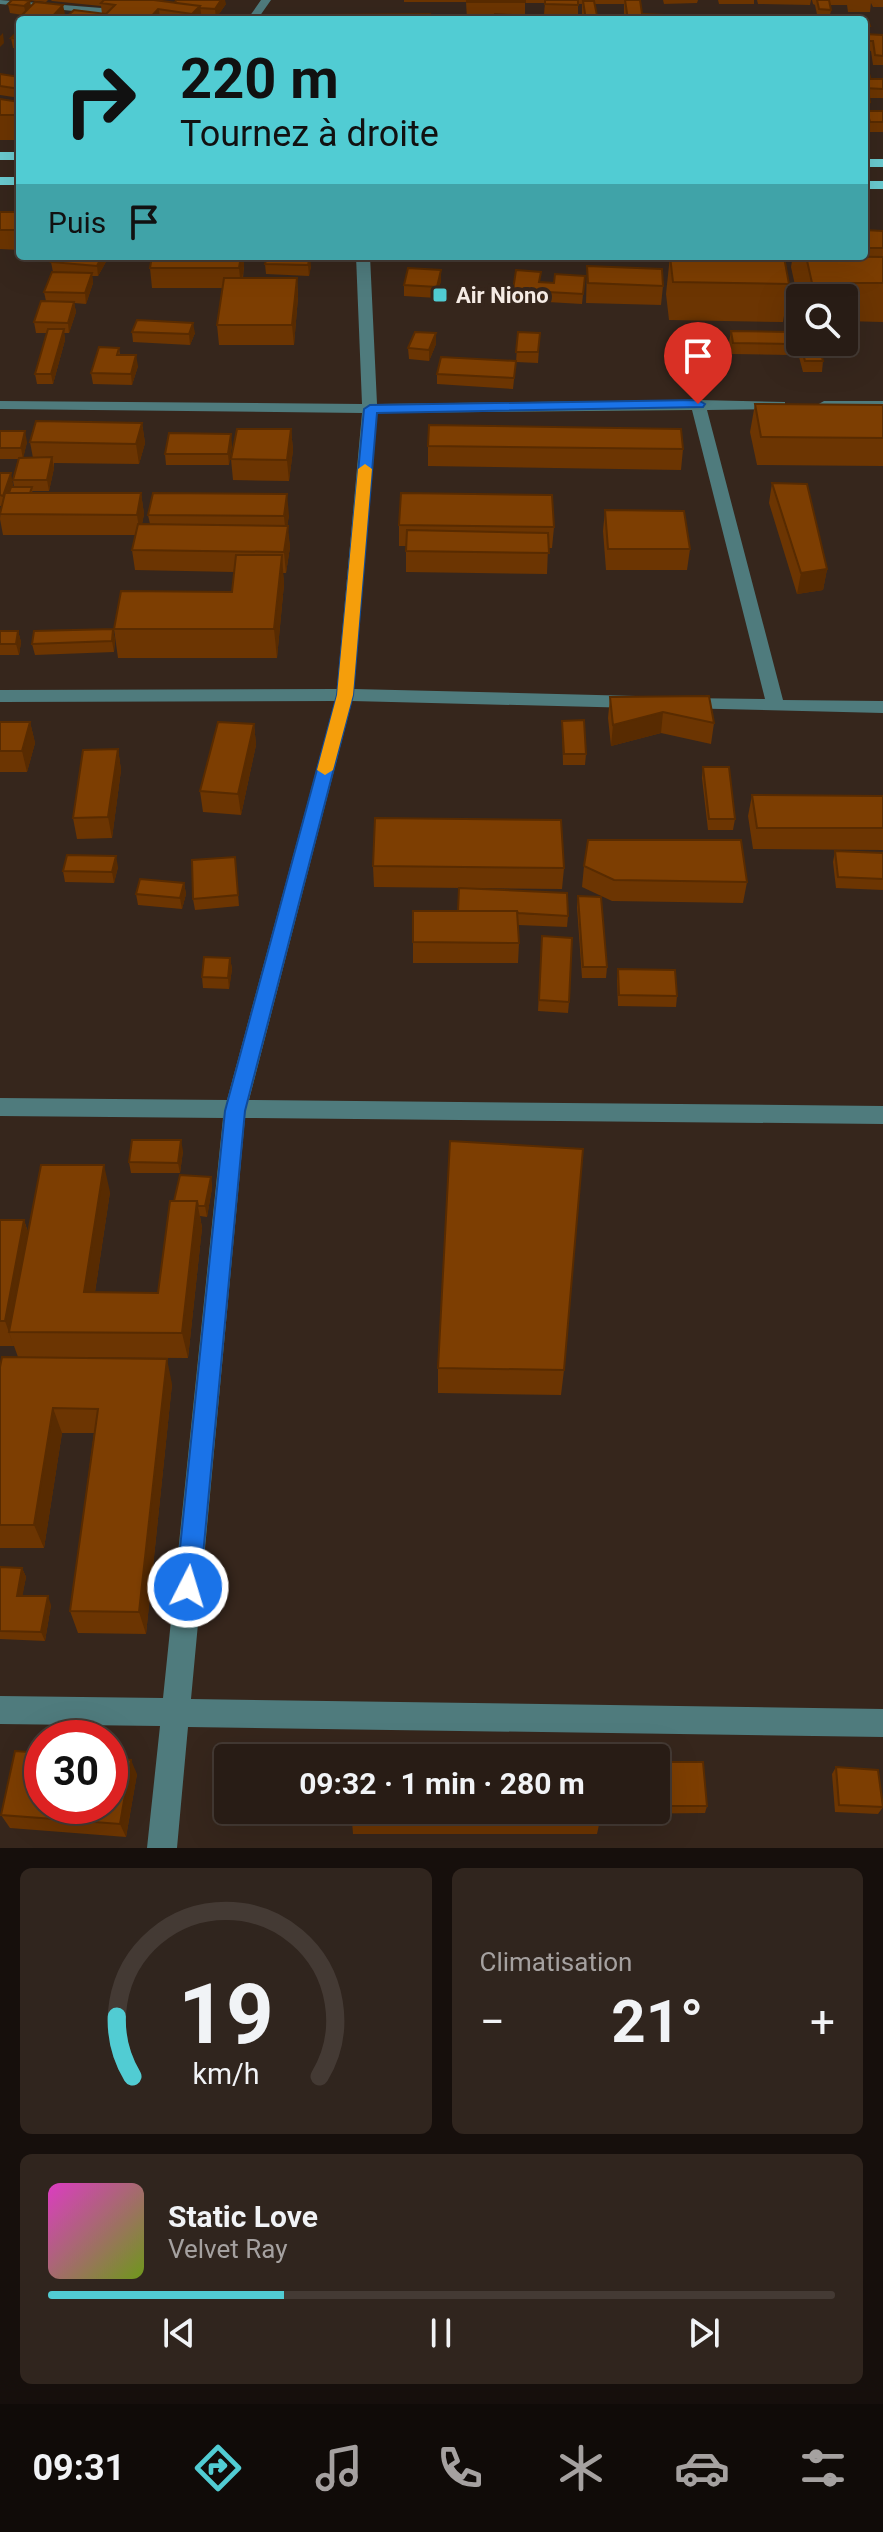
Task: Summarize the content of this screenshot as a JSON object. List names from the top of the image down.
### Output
{
  "places": {
    "transit": ["Air Niono"]
  },
  "page": {
    "turn": ["220 m", "Tournez à droite"],
    "then": "Puis",
    "limit": "30",
    "trip": "09:32 · 1 min · 280 m",
    "tile": "Climatisation",
    "heat": ["−", "21°", "+"],
    "song": ["Static Love", "Velvet Ray"],
    "tabs": "09:31",
    "gauge": ["19", "km/h"]
  }
}
